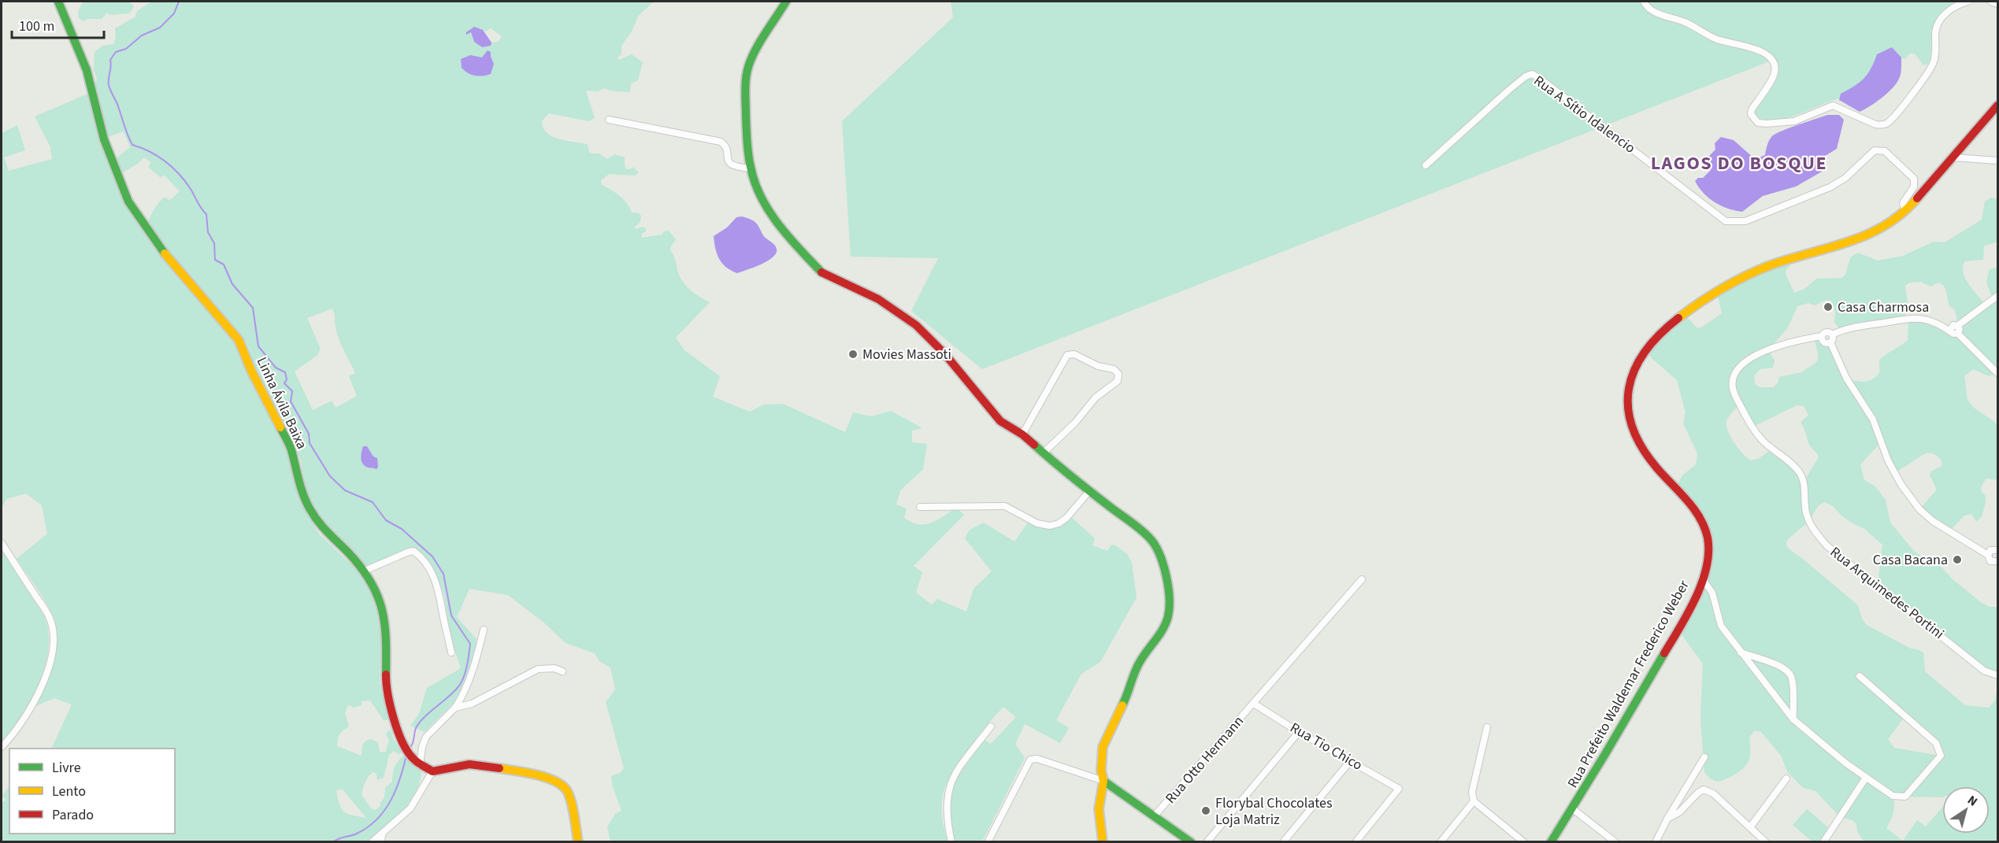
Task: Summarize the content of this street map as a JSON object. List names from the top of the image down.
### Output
{
  "streets": {
    "street": [
      "Rua A Sítio Idalencio",
      "Linha Ávila Baixa",
      "Rua Arquimedes Portini",
      "Rua Prefeito Waldemar Frederico Weber",
      "Rua Tio Chico",
      "Rua Otto Hermann"
    ]
  },
  "crossings": [
    ["Rua A Sítio Idalencio", "Rua Prefeito Waldemar Frederico Weber"],
    ["Rua Tio Chico", "Rua Otto Hermann"]
  ],
  "districts": ["LAGOS DO BOSQUE"],
  "places": [
    "Casa Charmosa",
    "Movies Massoti",
    "Casa Bacana",
    "Florybal Chocolates Loja Matriz"
  ],
  "legend": ["Livre", "Lento", "Parado"],
  "scale_bar": "100 m",
  "north": "top right"
}
